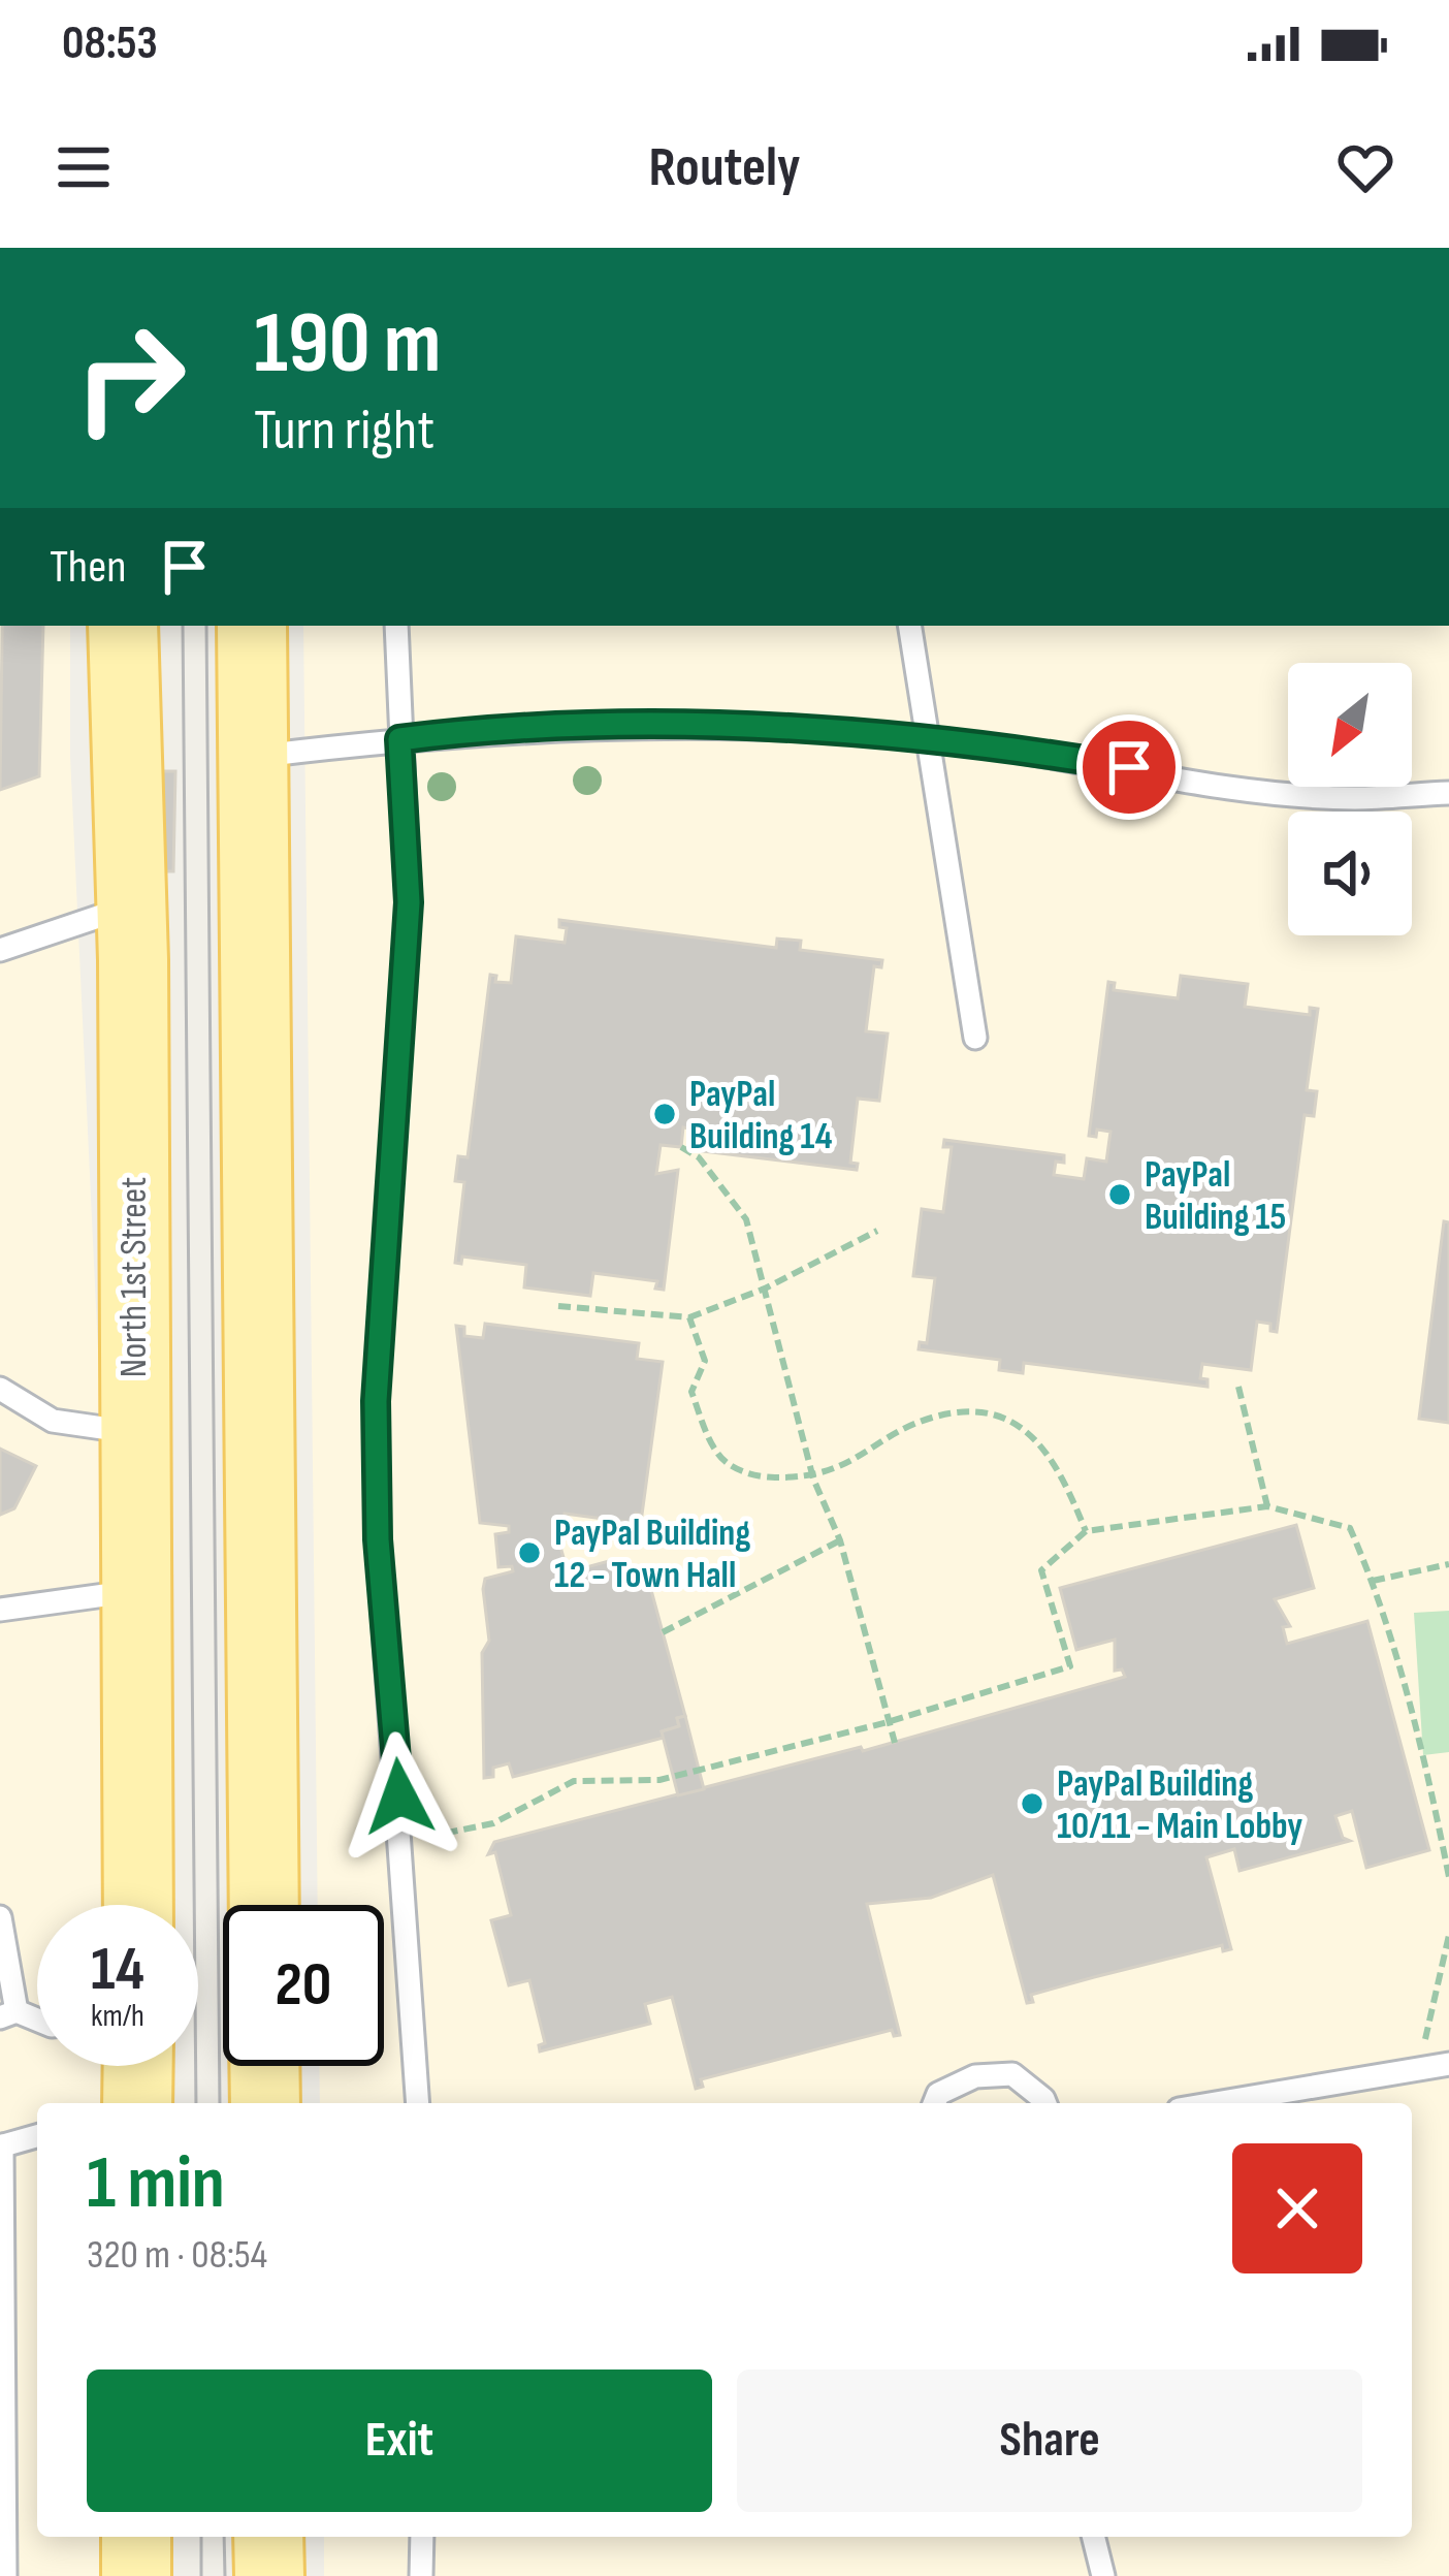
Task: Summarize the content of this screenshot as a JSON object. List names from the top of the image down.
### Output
{
  "streets": {
    "main road": ["North 1st Street"]
  },
  "places": [
    "PayPal Building 14",
    "PayPal Building 15",
    "PayPal Building 12 - Town Hall",
    "PayPal Building 10/11 - Main Lobby"
  ],
  "north": "bottom left",
  "page": {
    "status": "08:53",
    "header": "Routely",
    "turn": ["190 m", "Turn right"],
    "then": "Then",
    "speed": "14 km/h",
    "limit": "20",
    "heading": ["1 min", "320 m · 08:54"],
    "buttons": ["Exit", "Share"]
  }
}
